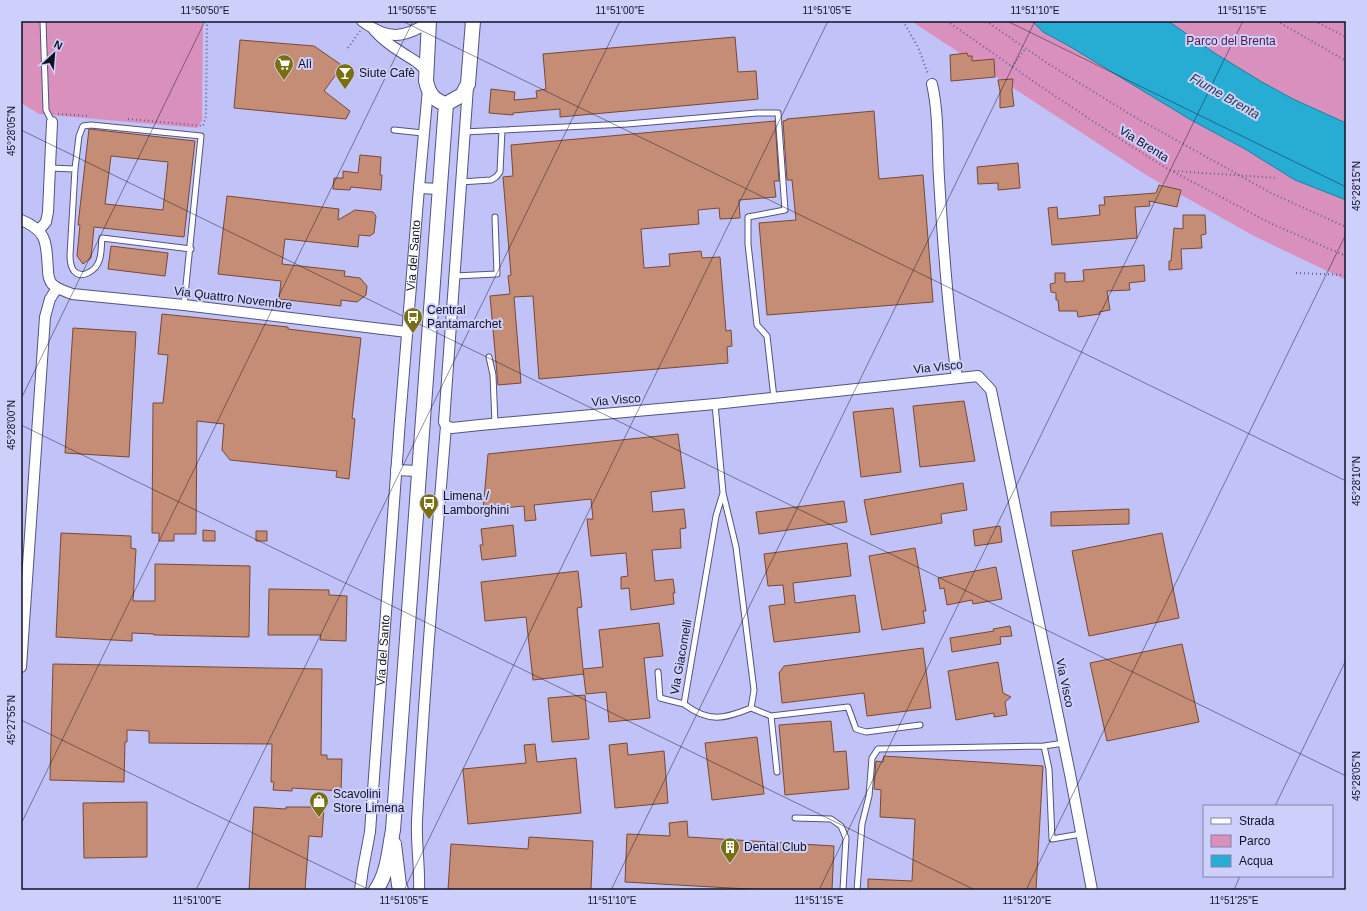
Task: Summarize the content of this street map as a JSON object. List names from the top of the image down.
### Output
{
  "streets": {
    "street": ["Via del Santo", "Via Quattro Novembre", "Via Visco"],
    "lane": ["Via Giacomelli"],
    "path": ["Via Brenta"]
  },
  "crossings": [
    ["Via del Santo", "Via Quattro Novembre"],
    ["Via Visco", "Via Giacomelli"]
  ],
  "water": ["Fiume Brenta"],
  "parks": ["Parco del Brenta"],
  "places": {
    "supermarket": ["Alì"],
    "bar": ["Siute Cafè"],
    "bus stop": ["Central Pantamarchet", "Limena / Lamborghini"],
    "shop": ["Scavolini Store Limena"],
    "building": ["Dental Club"]
  },
  "legend": ["Strada", "Parco", "Acqua"],
  "north": "top right",
  "coordinates": [
    "11°50'50\"E",
    "11°50'55\"E",
    "11°51'00\"E",
    "11°51'05\"E",
    "11°51'10\"E",
    "11°51'15\"E",
    "45°28'05\"N",
    "45°28'15\"N",
    "45°28'00\"N",
    "45°28'10\"N",
    "45°27'55\"N",
    "11°51'20\"E",
    "11°51'25\"E"
  ]
}
